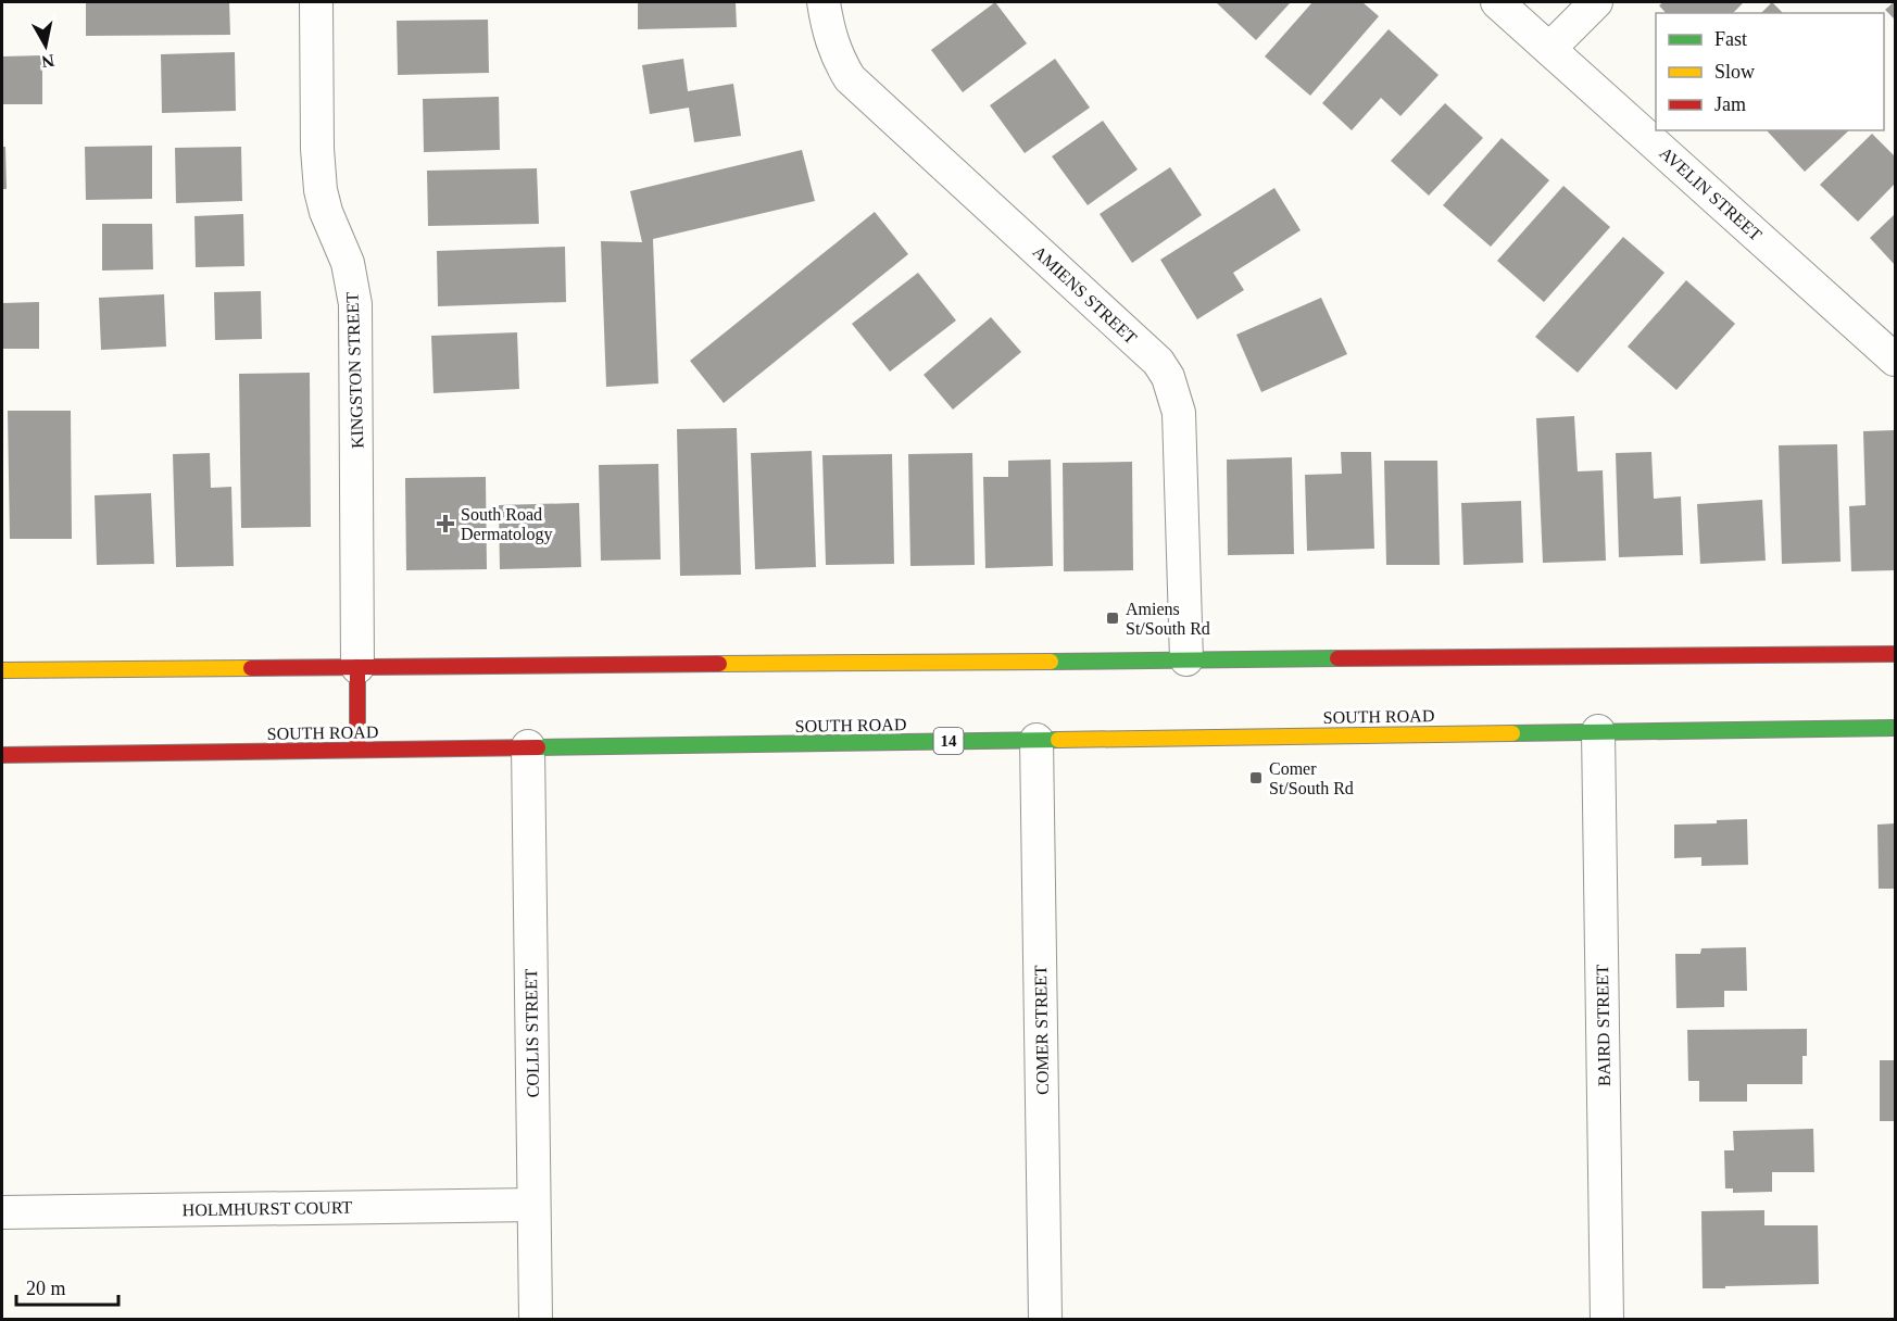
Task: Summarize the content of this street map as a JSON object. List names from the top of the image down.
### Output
{
  "streets": {
    "main road": ["SOUTH ROAD", "14"],
    "street": [
      "AVELIN STREET",
      "AMIENS STREET",
      "KINGSTON STREET",
      "BAIRD STREET",
      "COMER STREET",
      "COLLIS STREET",
      "HOLMHURST COURT"
    ]
  },
  "crossings": [
    ["SOUTH ROAD", "BAIRD STREET"],
    ["SOUTH ROAD", "COMER STREET"],
    ["SOUTH ROAD", "COLLIS STREET"],
    ["COLLIS STREET", "HOLMHURST COURT"]
  ],
  "places": {
    "health": ["South Road Dermatology"],
    "transit": ["Amiens St/South Rd", "Comer St/South Rd"]
  },
  "legend": ["Fast", "Slow", "Jam"],
  "scale_bar": "20 m",
  "north": "bottom"
}
